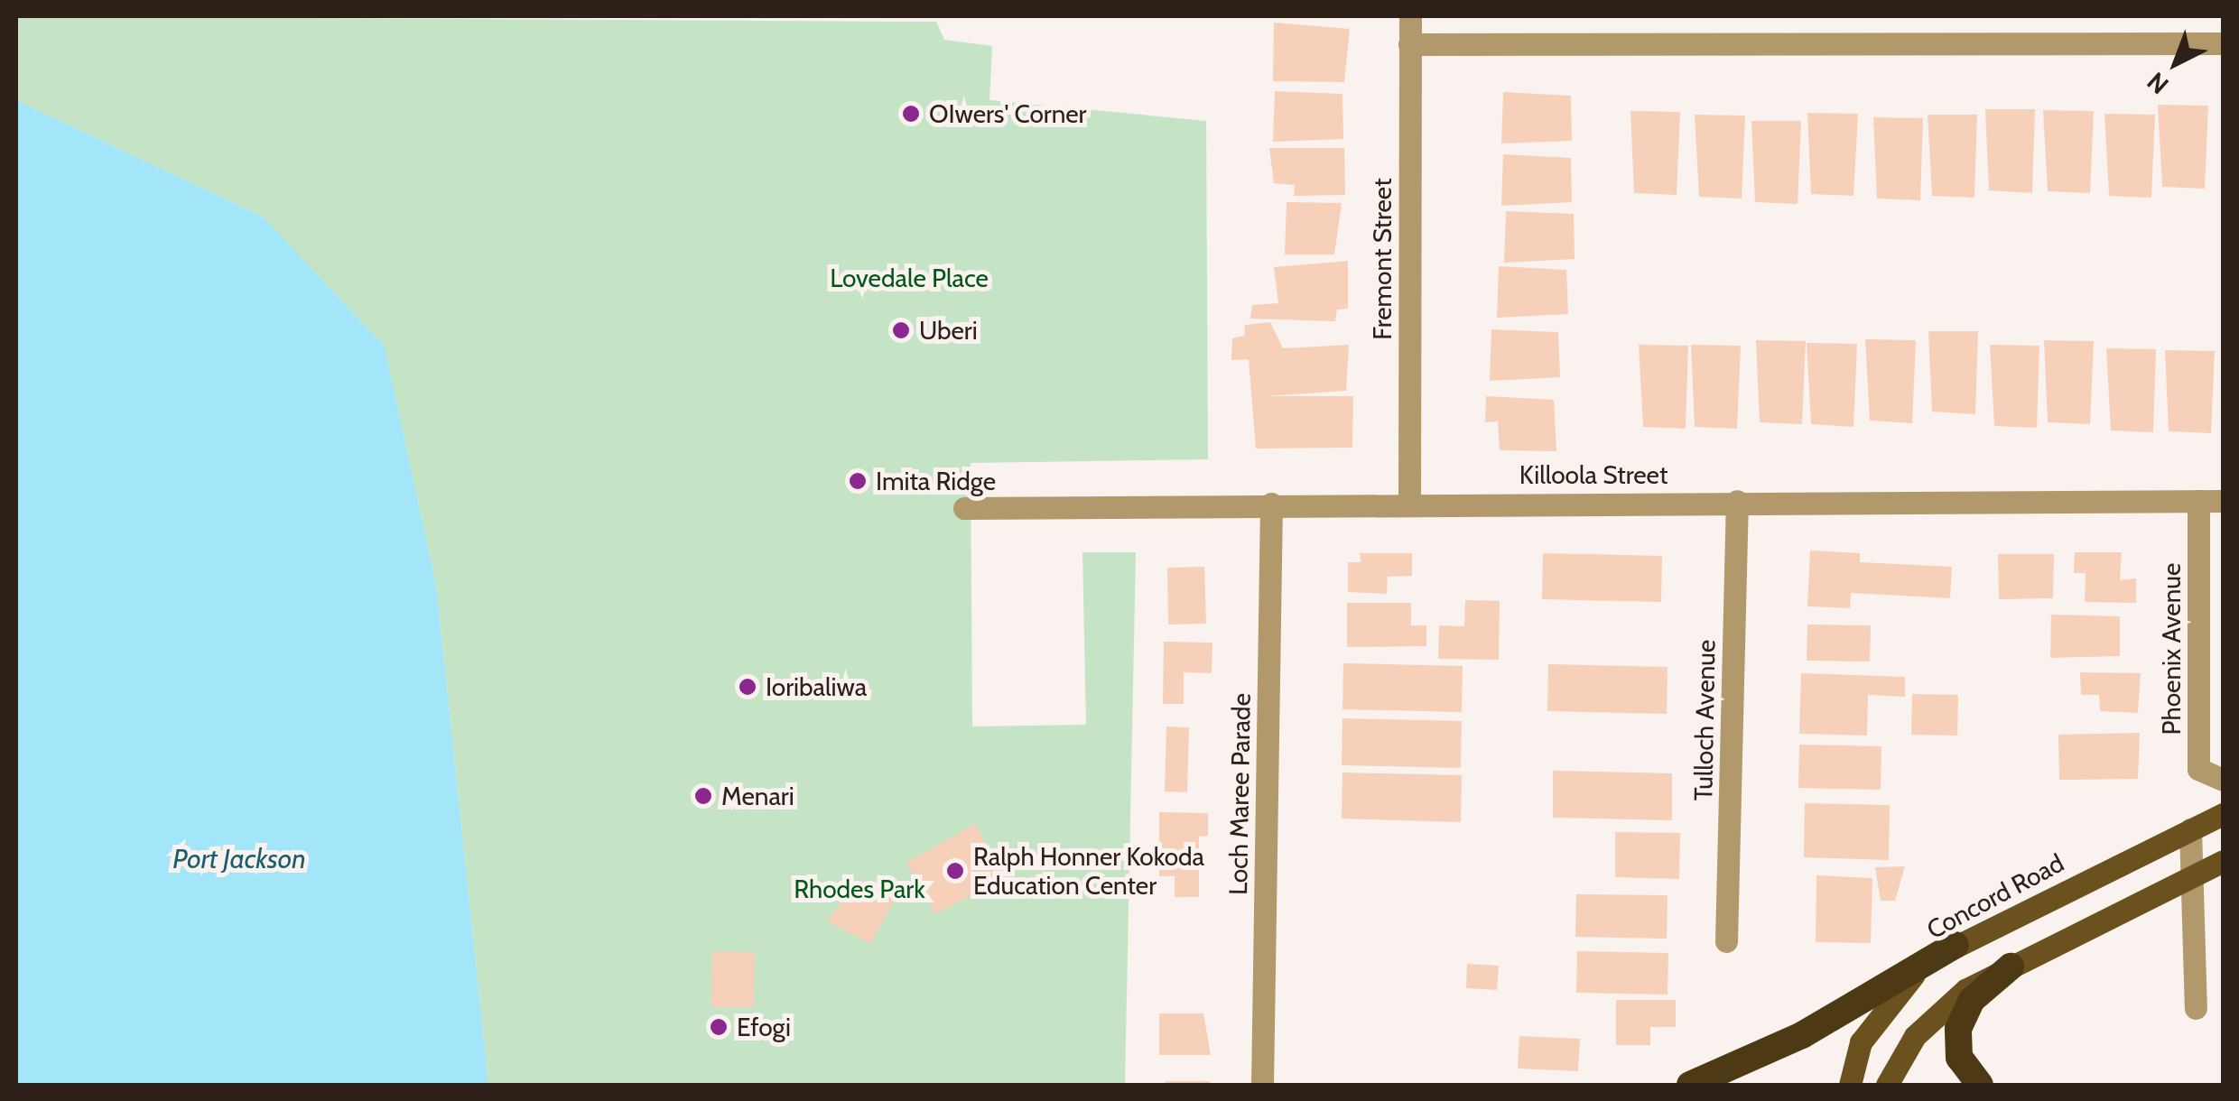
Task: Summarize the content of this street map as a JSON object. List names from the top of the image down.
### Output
{
  "streets": {
    "main road": ["Concord Road"],
    "street": [
      "Fremont Street",
      "Killoola Street",
      "Phoenix Avenue",
      "Tulloch Avenue",
      "Loch Maree Parade"
    ]
  },
  "crossings": [
    ["Fremont Street", "Killoola Street"],
    ["Killoola Street", "Phoenix Avenue"],
    ["Killoola Street", "Tulloch Avenue"],
    ["Killoola Street", "Loch Maree Parade"]
  ],
  "water": ["Port Jackson"],
  "parks": ["Lovedale Place", "Rhodes Park"],
  "places": [
    "OIwers' Corner",
    "Uberi",
    "Imita Ridge",
    "Ioribaliwa",
    "Menari",
    "Ralph Honner Kokoda Education Center",
    "Efogi"
  ],
  "north": "bottom left"
}
